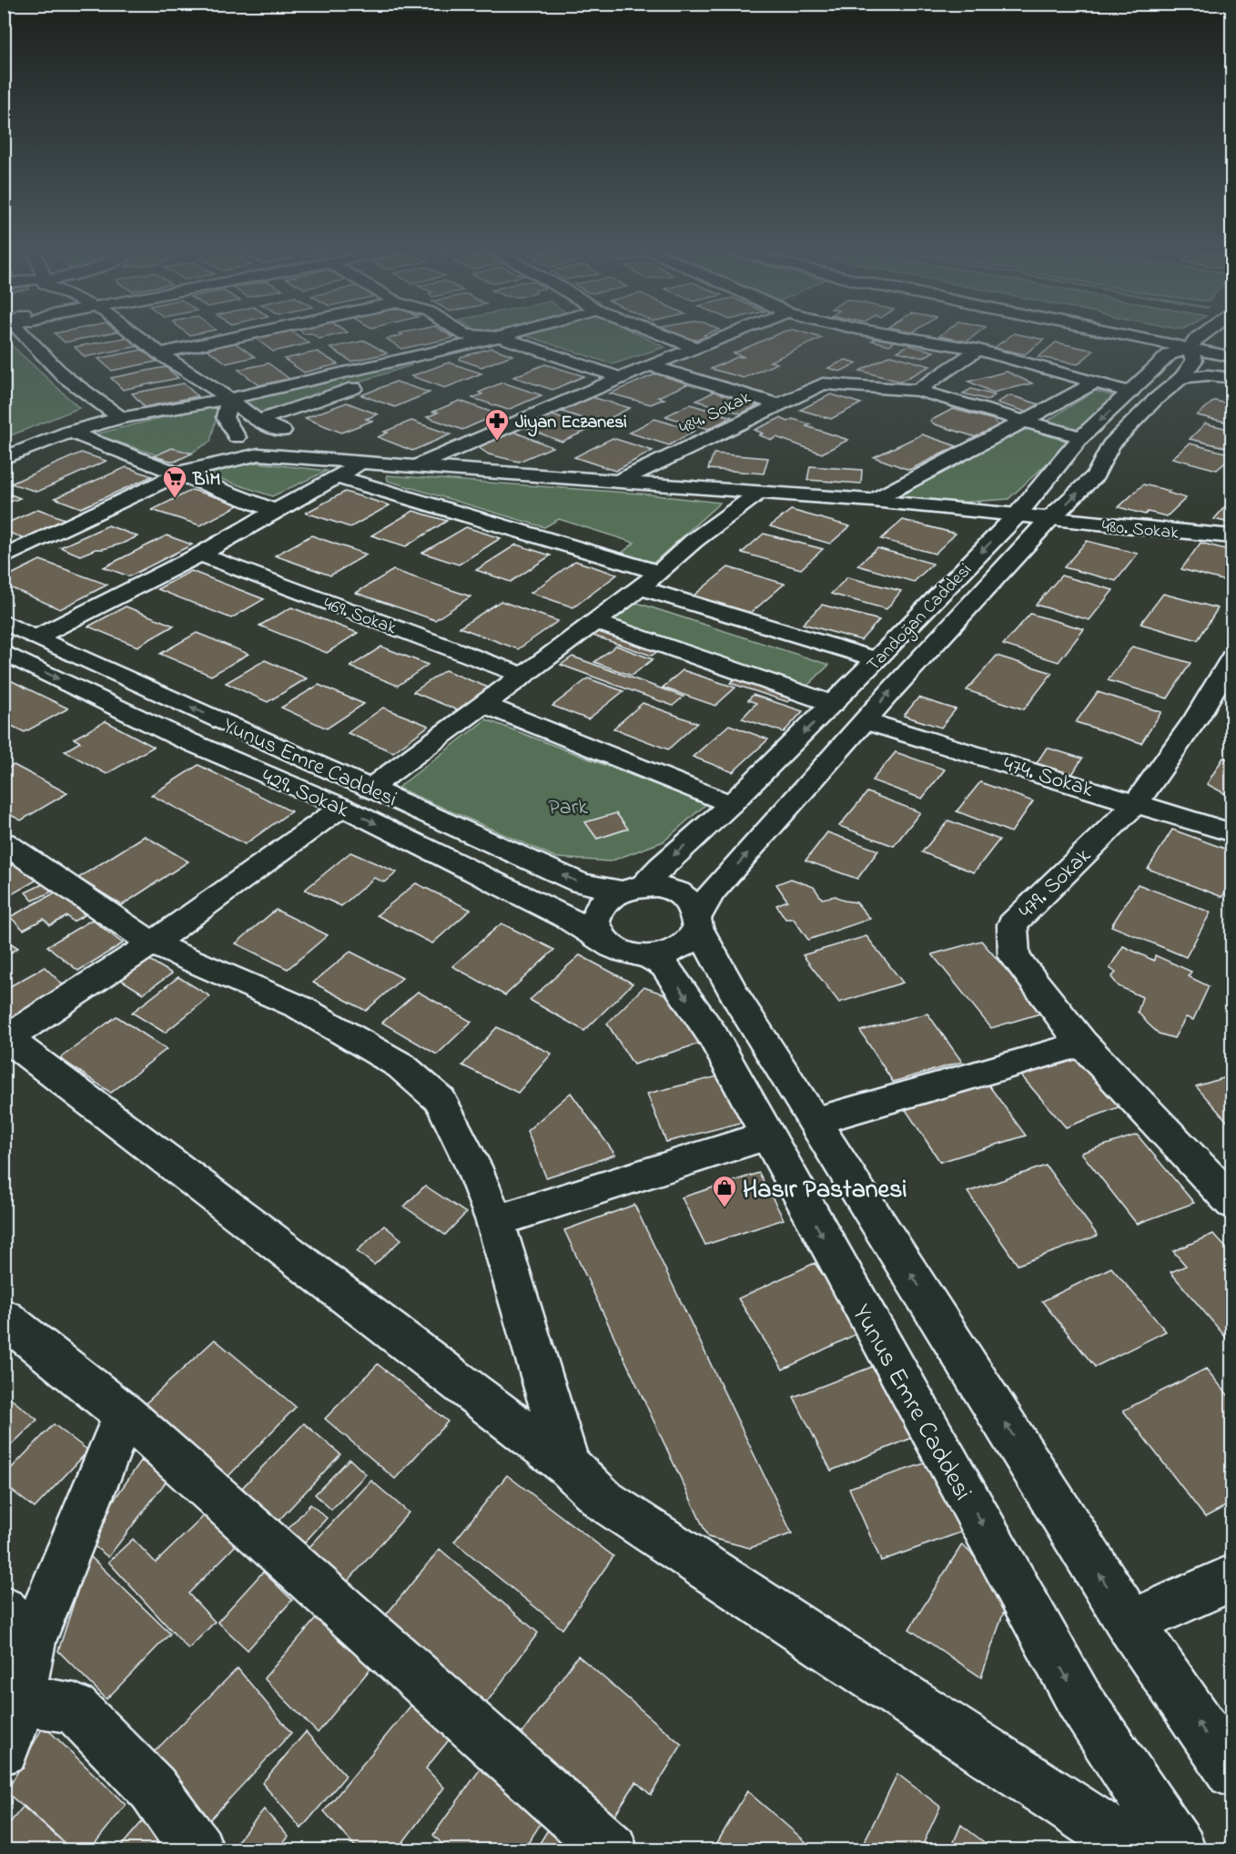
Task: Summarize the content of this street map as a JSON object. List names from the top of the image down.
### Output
{
  "streets": {
    "main road": [
      "484. Sokak",
      "480. Sokak",
      "469. Sokak",
      "Tandoğan Caddesi",
      "Yunus Emre Caddesi",
      "474. Sokak",
      "429. Sokak",
      "479. Sokak"
    ]
  },
  "crossings": [
    ["484. Sokak", "480. Sokak"],
    ["484. Sokak", "Tandoğan Caddesi"],
    ["480. Sokak", "Tandoğan Caddesi"],
    ["Tandoğan Caddesi", "Yunus Emre Caddesi"],
    ["Tandoğan Caddesi", "474. Sokak"],
    ["Tandoğan Caddesi", "429. Sokak"],
    ["Yunus Emre Caddesi", "429. Sokak"],
    ["474. Sokak", "479. Sokak"]
  ],
  "parks": ["Park"],
  "places": {
    "pharmacy": ["Jiyan Eczanesi"],
    "supermarket": ["BİM"],
    "shop": ["Hasır Pastanesi"]
  }
}
